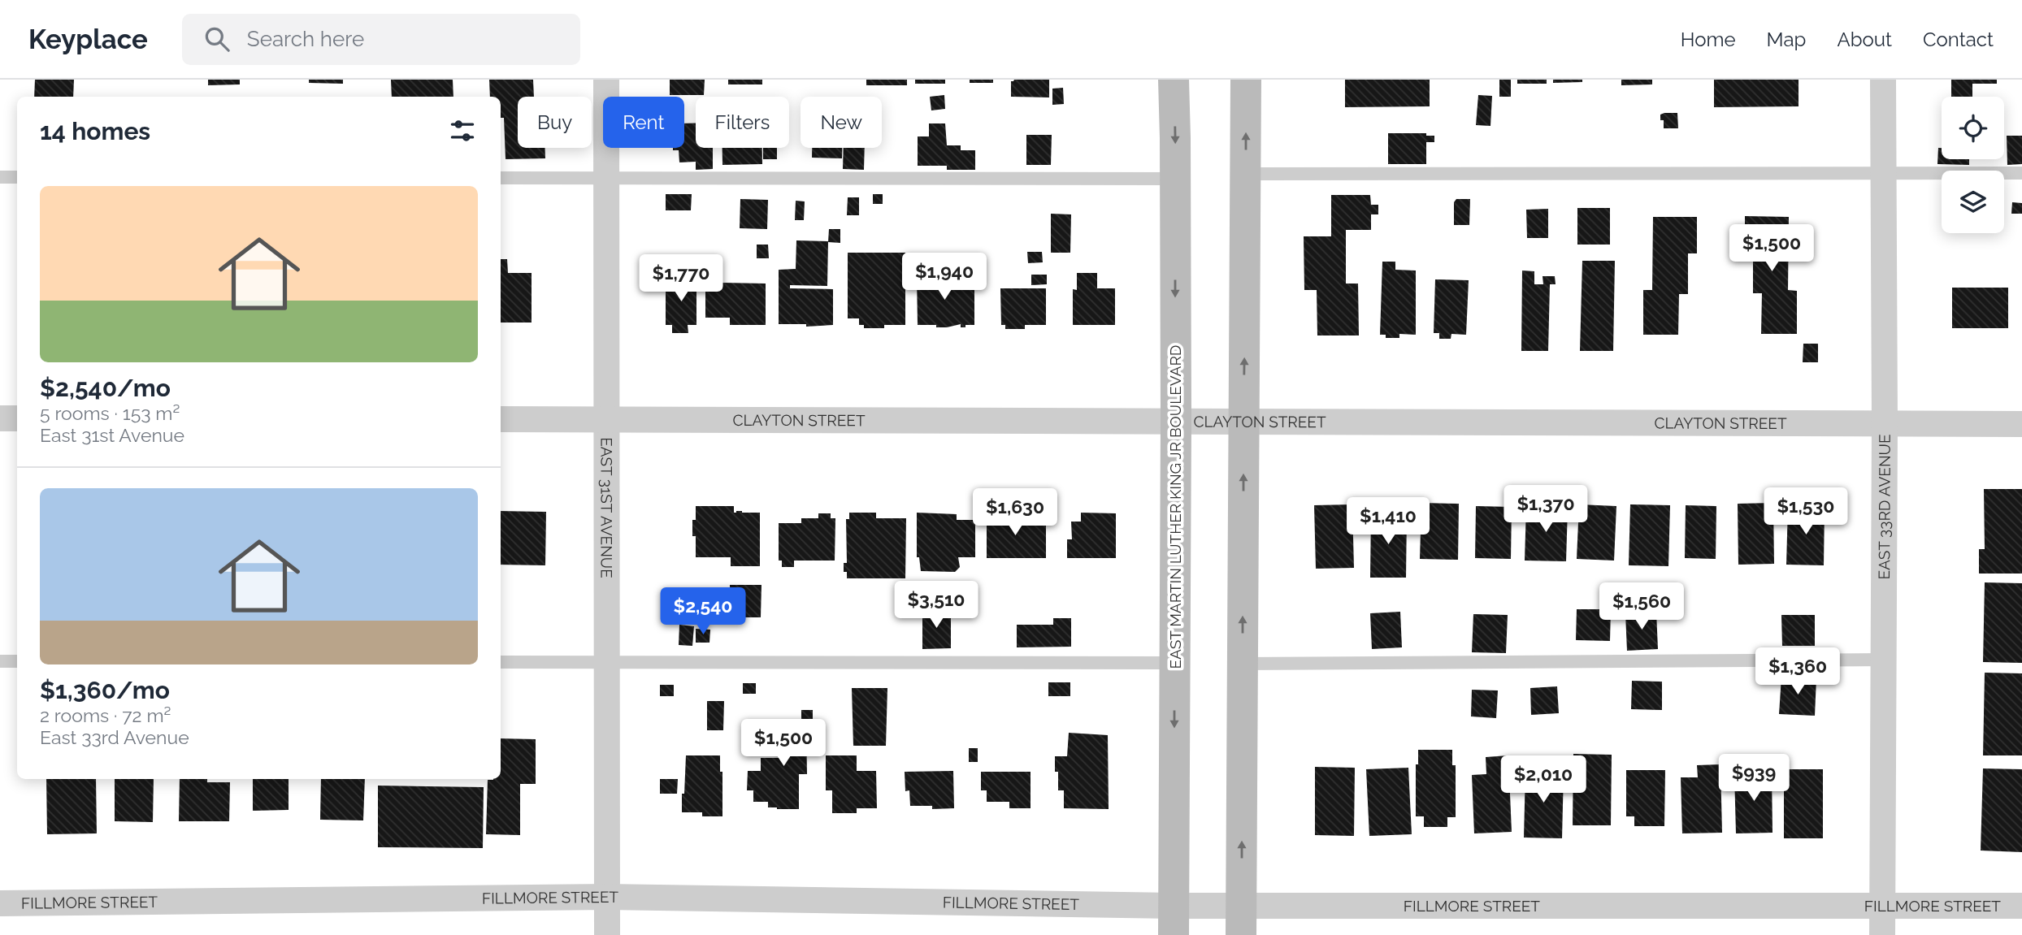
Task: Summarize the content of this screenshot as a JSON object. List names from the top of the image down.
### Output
{
  "streets": {
    "main road": ["EAST MARTIN LUTHER KING JR BOULEVARD"],
    "street": [
      "CLAYTON STREET",
      "EAST 33RD AVENUE",
      "EAST 31ST AVENUE",
      "FILLMORE STREET"
    ]
  },
  "crossings": [
    ["CLAYTON STREET", "EAST MARTIN LUTHER KING JR BOULEVARD"],
    ["CLAYTON STREET", "EAST 33RD AVENUE"],
    ["CLAYTON STREET", "EAST 31ST AVENUE"],
    ["EAST MARTIN LUTHER KING JR BOULEVARD", "FILLMORE STREET"],
    ["EAST 33RD AVENUE", "FILLMORE STREET"],
    ["EAST 31ST AVENUE", "FILLMORE STREET"]
  ],
  "page": {
    "header": "Keyplace",
    "search": "Search here",
    "nav": [
      "Home",
      "Map",
      "About",
      "Contact"
    ],
    "chip": [
      "Buy",
      "Rent",
      "Filters",
      "New"
    ],
    "heading": "14 homes",
    "list": [
      {
        "name": "$2,540/mo",
        "note": "5 rooms · 153 m² · East 31st Avenue"
      },
      {
        "name": "$1,360/mo",
        "note": "2 rooms · 72 m² · East 33rd Avenue"
      }
    ],
    "price": [
      "$1,500",
      "$1,940",
      "$1,770",
      "$1,370",
      "$1,530",
      "$1,630",
      "$1,410",
      "$3,510",
      "$1,560",
      "$2,540",
      "$1,360",
      "$1,500",
      "$939",
      "$2,010"
    ]
  }
}
